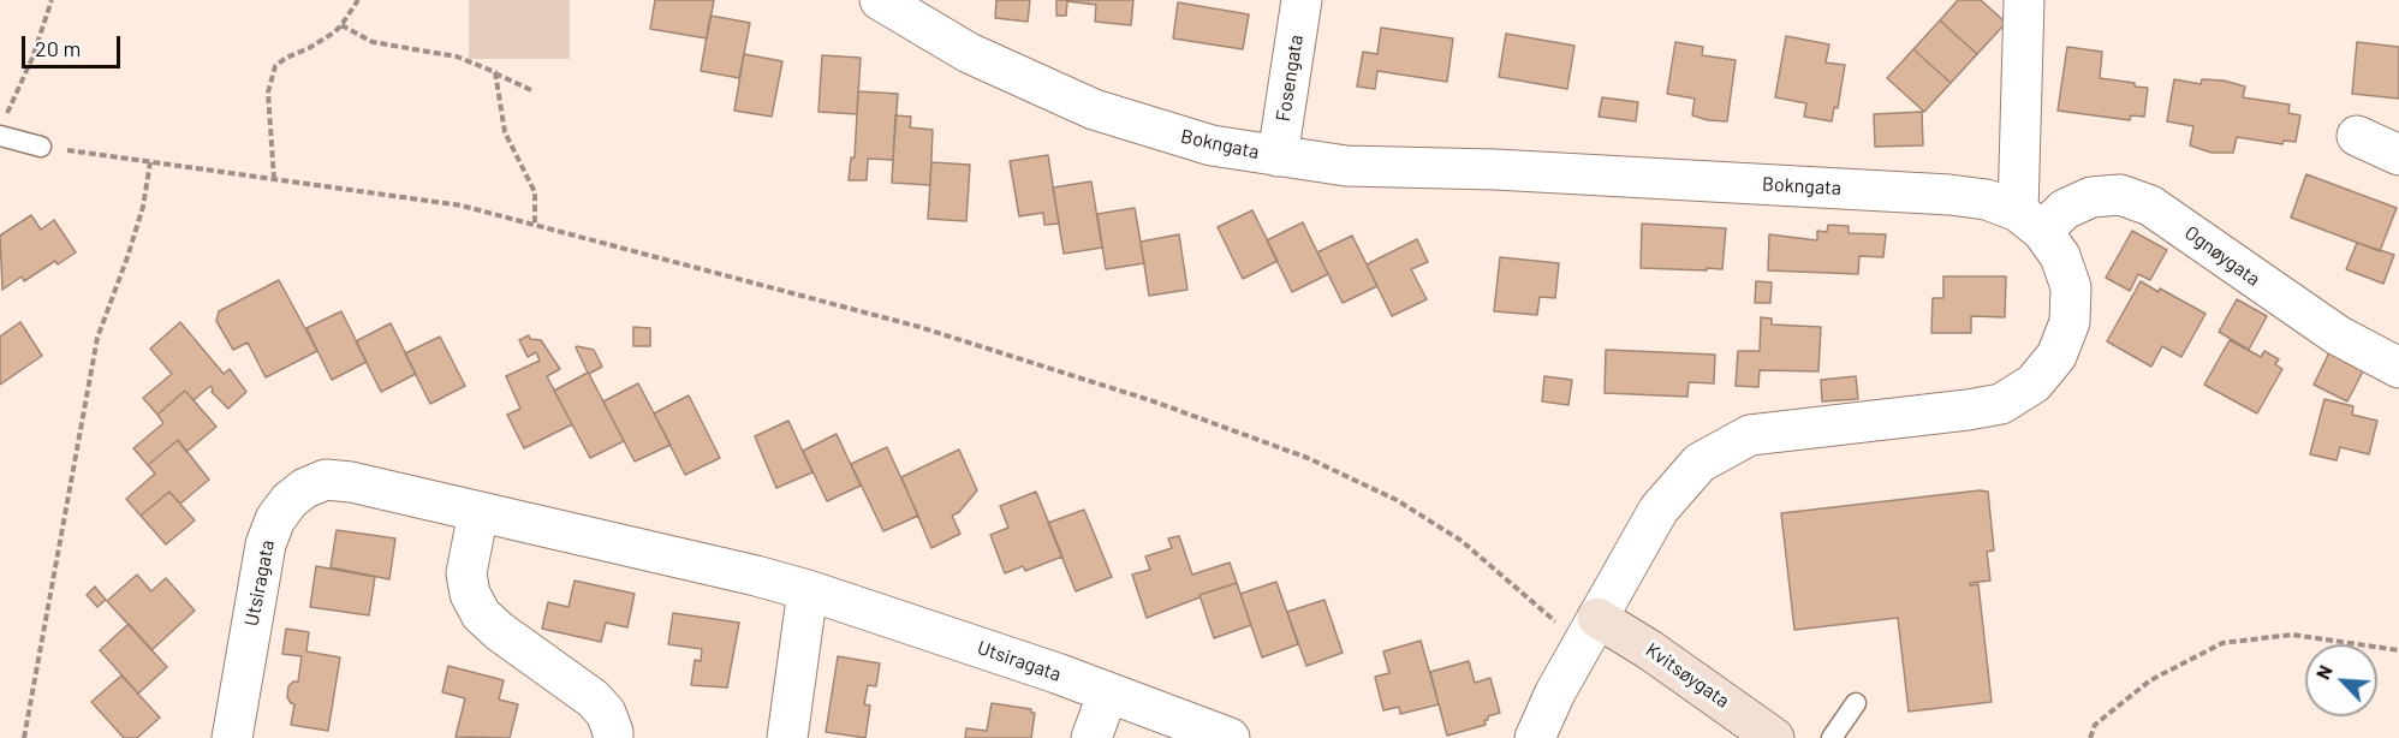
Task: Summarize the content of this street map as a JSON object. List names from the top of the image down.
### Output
{
  "streets": {
    "street": [
      "Fosengata",
      "Bokngata",
      "Ognøygata",
      "Utsiragata",
      "Kvitsøygata"
    ]
  },
  "crossings": [
    ["Fosengata", "Bokngata"],
    ["Bokngata", "Ognøygata"]
  ],
  "scale_bar": "20 m",
  "north": "top left"
}
